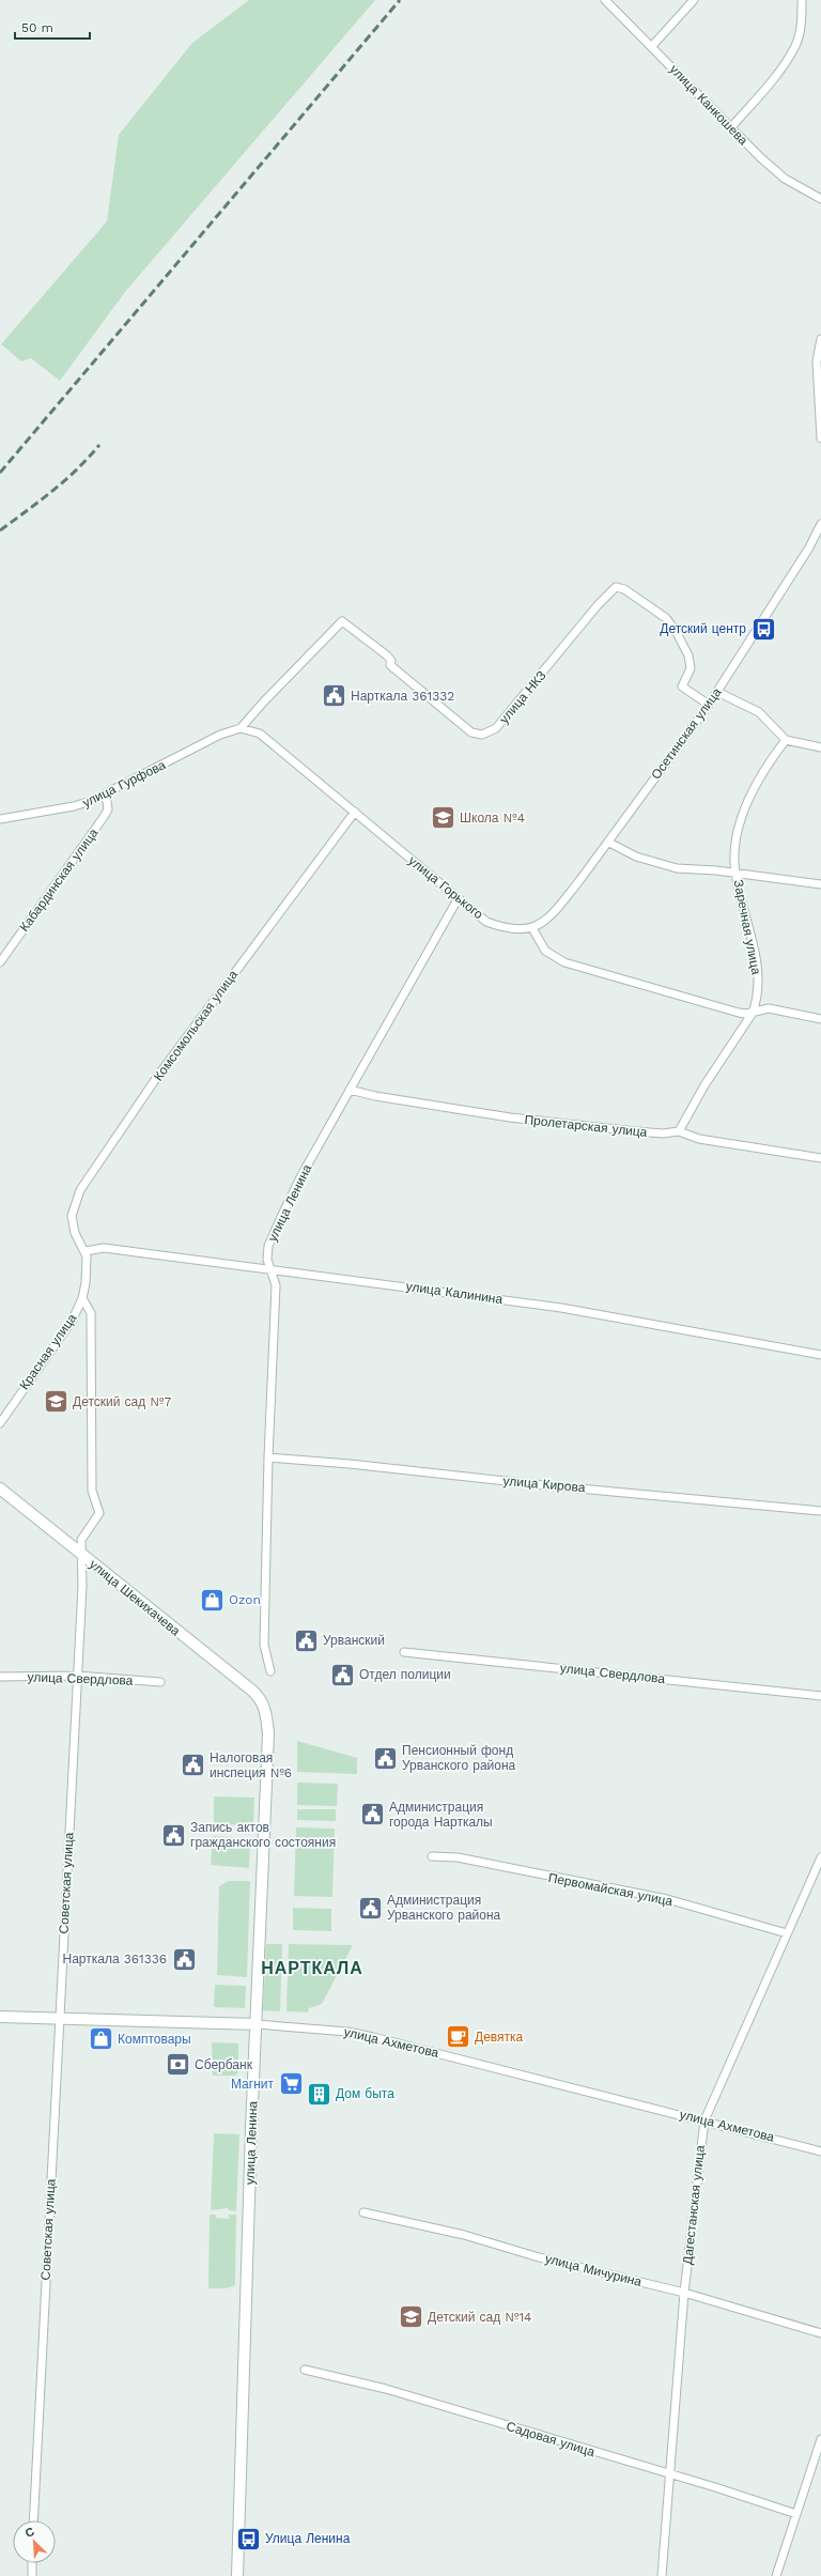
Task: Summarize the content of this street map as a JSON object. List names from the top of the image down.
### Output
{
  "streets": {
    "street": [
      "улица Канкошева",
      "улица НКЗ",
      "Осетинская улица",
      "улица Гурфова",
      "Кабардинская улица",
      "улица Горького",
      "Заречная улица",
      "Комсомольская улица",
      "Пролетарская улица",
      "улица Ленина",
      "улица Калинина",
      "Красная улица",
      "улица Кирова",
      "улица Шекихачева",
      "улица Свердлова",
      "Советская улица",
      "Первомайская улица",
      "улица Ахметова",
      "Дагестанская улица",
      "улица Мичурина",
      "Садовая улица"
    ]
  },
  "crossings": [
    ["улица НКЗ", "Осетинская улица"],
    ["улица НКЗ", "улица Гурфова"],
    ["улица НКЗ", "улица Горького"],
    ["Осетинская улица", "улица Горького"],
    ["улица Гурфова", "Кабардинская улица"],
    ["улица Гурфова", "улица Горького"],
    ["улица Горького", "Комсомольская улица"],
    ["улица Горького", "улица Ленина"],
    ["Заречная улица", "Пролетарская улица"],
    ["Комсомольская улица", "улица Калинина"],
    ["Комсомольская улица", "Красная улица"],
    ["Пролетарская улица", "улица Ленина"],
    ["улица Ленина", "улица Калинина"],
    ["улица Ленина", "улица Кирова"],
    ["улица Ленина", "улица Шекихачева"],
    ["улица Ленина", "улица Ахметова"],
    ["улица Калинина", "Красная улица"],
    ["Красная улица", "Советская улица"],
    ["улица Шекихачева", "Советская улица"],
    ["улица Свердлова", "Советская улица"],
    ["Советская улица", "улица Ахметова"],
    ["Первомайская улица", "Дагестанская улица"],
    ["улица Ахметова", "Дагестанская улица"],
    ["Дагестанская улица", "улица Мичурина"],
    ["Дагестанская улица", "Садовая улица"]
  ],
  "districts": ["НАРТКАЛА"],
  "places": {
    "bus stop": ["Детский центр", "Улица Ленина"],
    "public building": [
      "Нарткала 361332",
      "Урванский",
      "Отдел полиции",
      "Пенсионный фонд Урванского района",
      "Налоговая инспеция №6",
      "Администрация города Нарткалы",
      "Запись актов гражданского состояния",
      "Администрация Урванского района",
      "Нарткала 361336"
    ],
    "school or university": ["Школа №4", "Детский сад №7", "Детский сад №14"],
    "shop": ["Ozon", "Комптовары"],
    "cafe": ["Девятка"],
    "bank": ["Сбербанк"],
    "supermarket": ["Магнит"],
    "building": ["Дом быта"]
  },
  "scale_bar": "50 m",
  "north": "top left"
}
